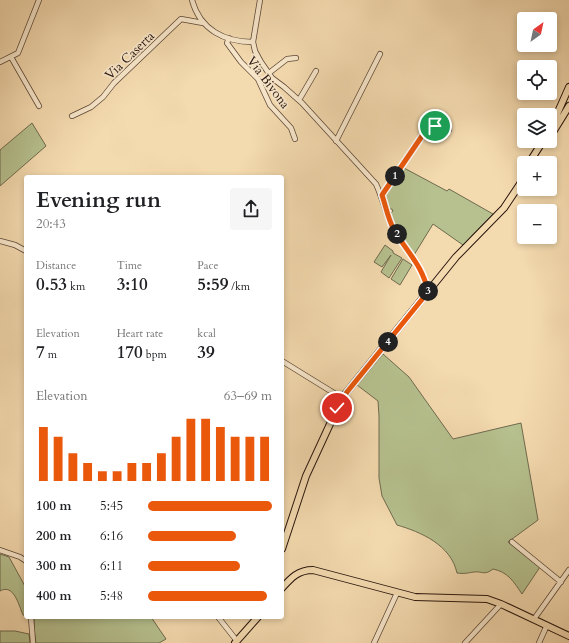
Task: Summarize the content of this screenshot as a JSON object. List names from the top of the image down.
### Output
{
  "streets": {
    "street": ["Via Caserta", "Via Bivona"]
  },
  "north": "top right",
  "page": {
    "map_buttons": ["+", "−"],
    "pins": [
      "1",
      "2",
      "3",
      "4"
    ],
    "heading": ["Evening run", "20:43"],
    "stats": [
      ["Distance", "0.53 km"],
      ["Time", "3:10"],
      ["Pace", "5:59 /km"],
      ["Elevation", "7 m"],
      ["Heart rate", "170 bpm"],
      ["kcal", "39"]
    ],
    "chart": ["Elevation", "63–69 m"],
    "list": [
      {
        "name": "100 m",
        "note": "5:45"
      },
      {
        "name": "200 m",
        "note": "6:16"
      },
      {
        "name": "300 m",
        "note": "6:11"
      },
      {
        "name": "400 m",
        "note": "5:48"
      }
    ]
  }
}
